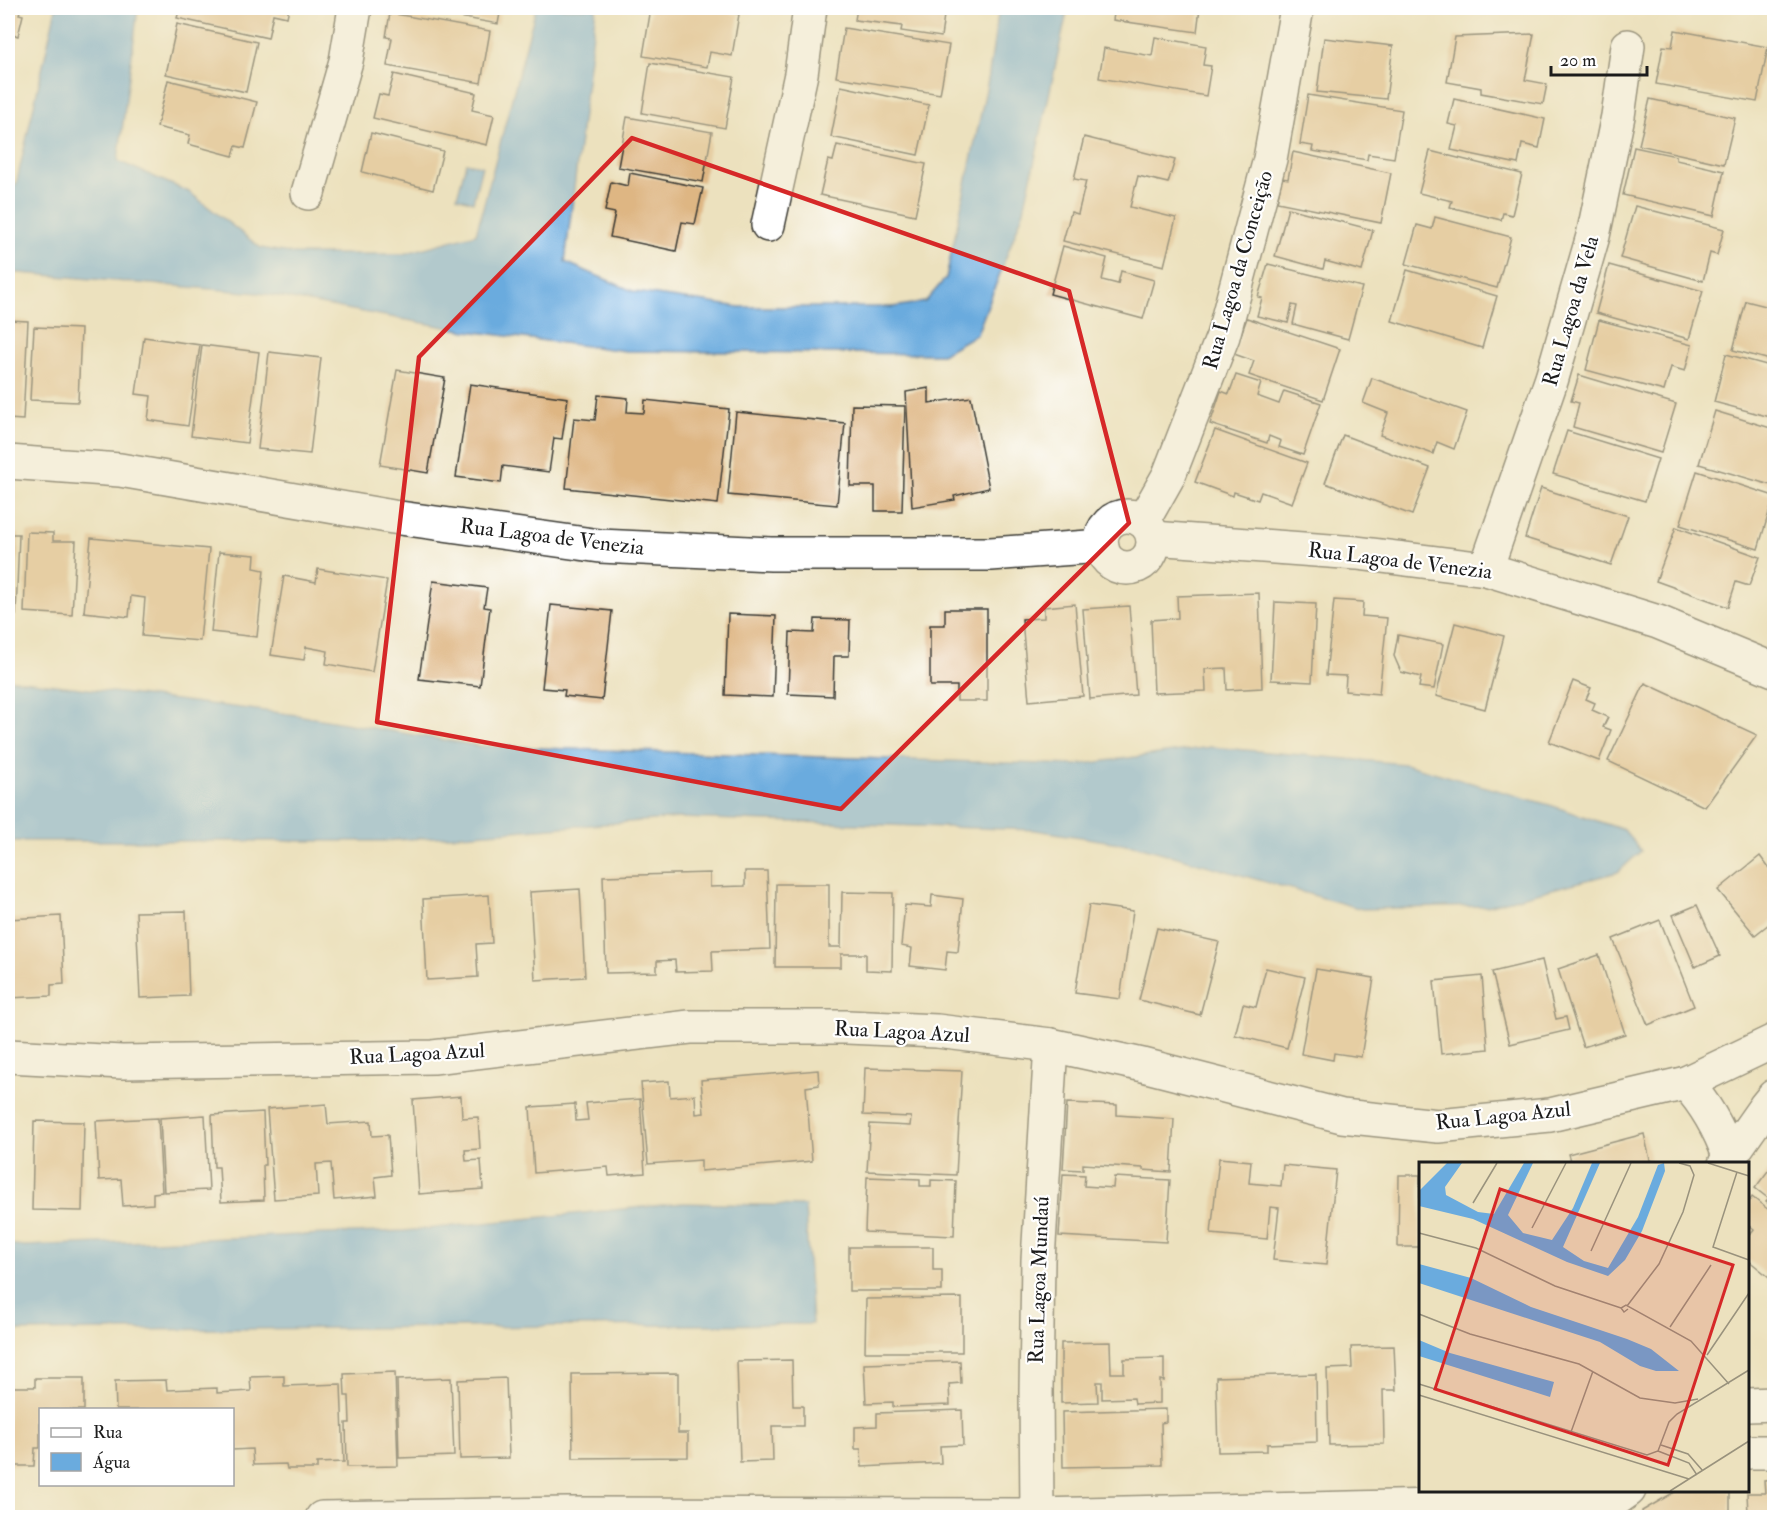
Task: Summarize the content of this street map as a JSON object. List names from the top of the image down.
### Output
{
  "streets": {
    "street": [
      "Rua Lagoa da Conceição",
      "Rua Lagoa da Vela",
      "Rua Lagoa de Venezia",
      "Rua Lagoa Azul",
      "Rua Lagoa Mundaú"
    ]
  },
  "crossings": [
    ["Rua Lagoa da Conceição", "Rua Lagoa de Venezia"],
    ["Rua Lagoa da Vela", "Rua Lagoa de Venezia"],
    ["Rua Lagoa Azul", "Rua Lagoa Mundaú"]
  ],
  "legend": ["Rua", "Água"],
  "scale_bar": "20 m"
}
